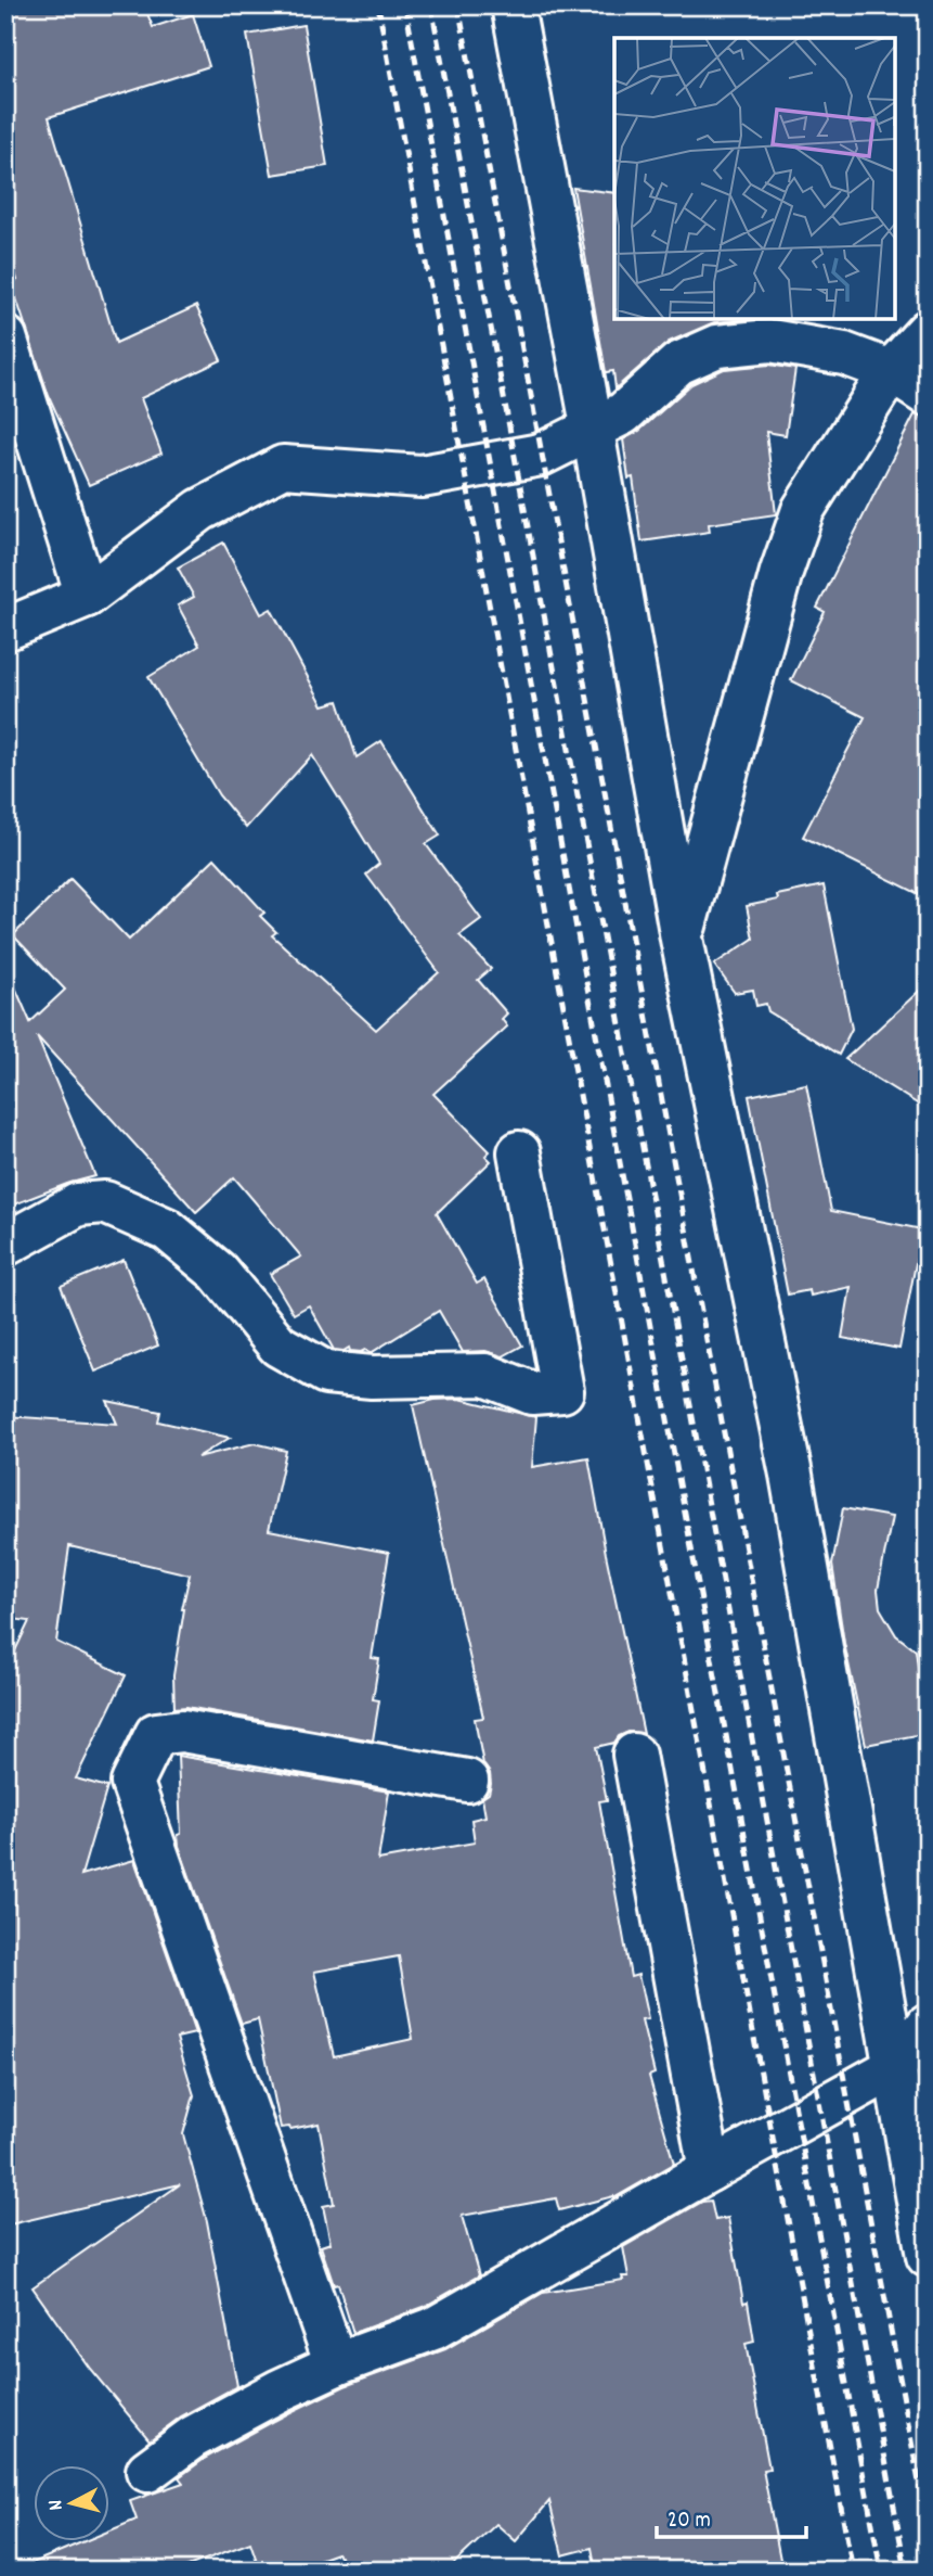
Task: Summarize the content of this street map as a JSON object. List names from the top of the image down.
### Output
{
  "scale_bar": "20 m",
  "north": "left"
}
